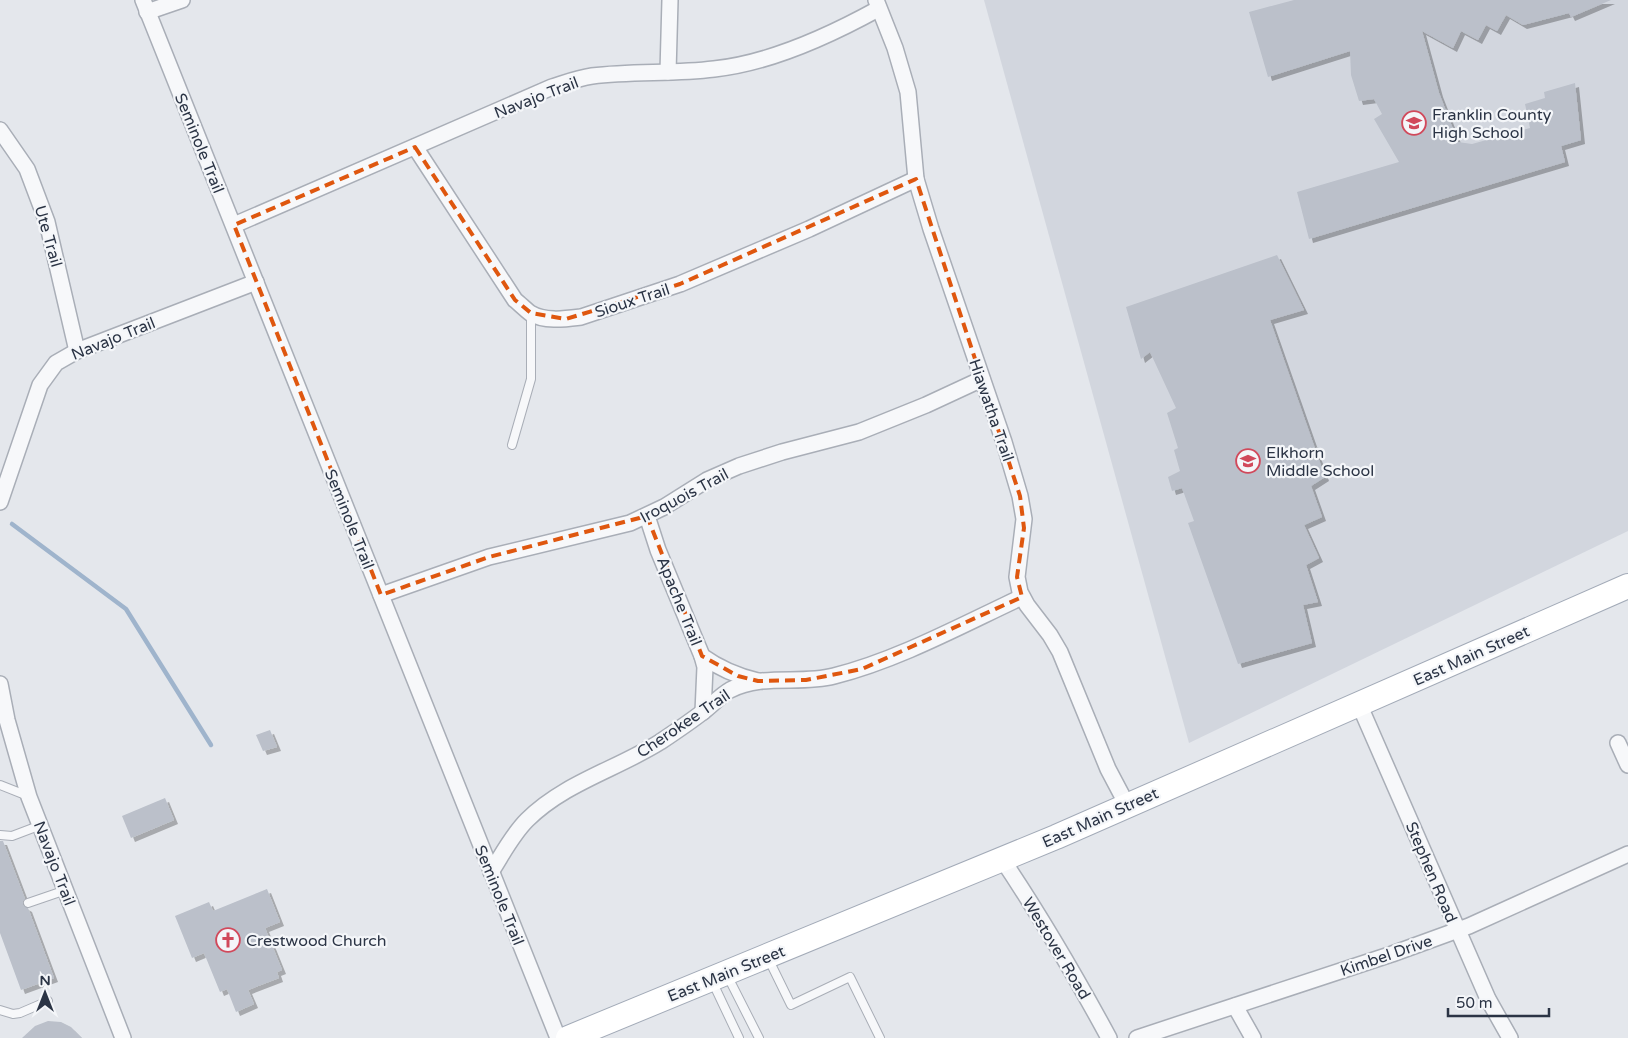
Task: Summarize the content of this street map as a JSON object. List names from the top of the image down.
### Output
{
  "streets": {
    "main road": ["East Main Street"],
    "street": [
      "Navajo Trail",
      "Seminole Trail",
      "Ute Trail",
      "Sioux Trail",
      "Hiawatha Trail",
      "Iroquois Trail",
      "Apache Trail",
      "Cherokee Trail",
      "Stephen Road",
      "Westover Road",
      "Kimbel Drive"
    ]
  },
  "crossings": [
    ["Navajo Trail", "Seminole Trail"],
    ["Navajo Trail", "Ute Trail"],
    ["Navajo Trail", "Sioux Trail"],
    ["Navajo Trail", "Hiawatha Trail"],
    ["Seminole Trail", "Iroquois Trail"],
    ["Seminole Trail", "Cherokee Trail"],
    ["Sioux Trail", "Hiawatha Trail"],
    ["Hiawatha Trail", "Iroquois Trail"],
    ["Hiawatha Trail", "East Main Street"],
    ["Hiawatha Trail", "Cherokee Trail"],
    ["Iroquois Trail", "Apache Trail"],
    ["Apache Trail", "Cherokee Trail"],
    ["East Main Street", "Stephen Road"],
    ["East Main Street", "Westover Road"],
    ["Stephen Road", "Kimbel Drive"]
  ],
  "places": {
    "school or university": ["Franklin County High School", "Elkhorn Middle School"],
    "church": ["Crestwood Church"]
  },
  "scale_bar": "50 m",
  "north": "top"
}
